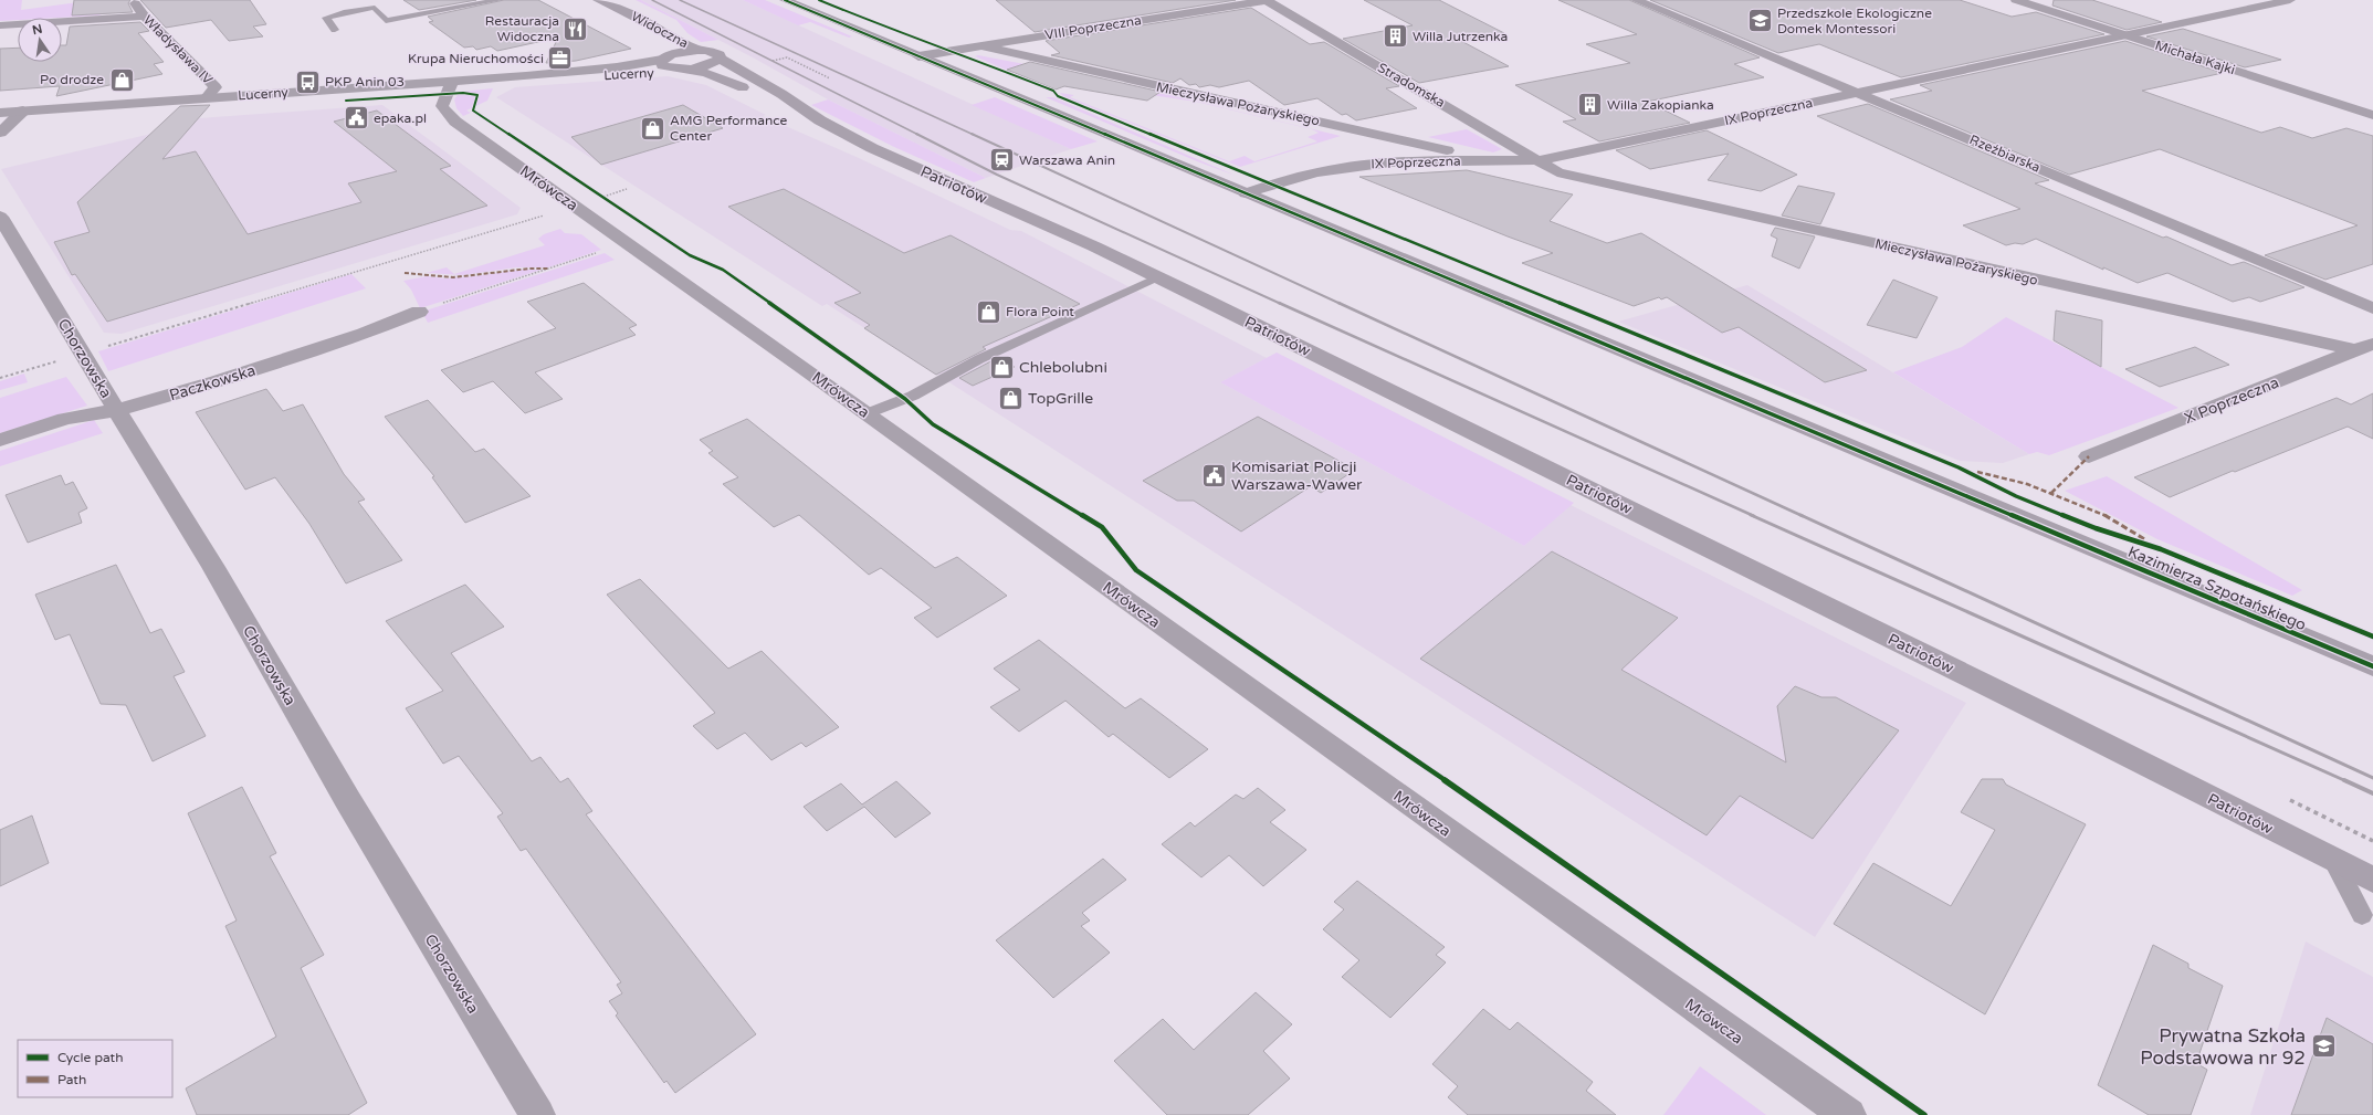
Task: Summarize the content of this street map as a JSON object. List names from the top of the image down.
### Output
{
  "streets": {
    "main road": ["Widoczna", "Patriotów", "Kazimierza Szpotańskiego"],
    "street": [
      "VIII Poprzeczna",
      "Władysława IV",
      "Michała Kajki",
      "Lucerny",
      "Stradomska",
      "Mieczysława Pożaryskiego",
      "IX Poprzeczna",
      "Rzeźbiarska",
      "Mrówcza",
      "Chorzowska",
      "Paczkowska",
      "X Poprzeczna"
    ]
  },
  "crossings": [
    ["VIII Poprzeczna", "Stradomska"],
    ["VIII Poprzeczna", "Mieczysława Pożaryskiego"],
    ["VIII Poprzeczna", "Kazimierza Szpotańskiego"],
    ["Widoczna", "Lucerny"],
    ["Widoczna", "Patriotów"],
    ["Władysława IV", "Lucerny"],
    ["Michała Kajki", "IX Poprzeczna"],
    ["Lucerny", "Patriotów"],
    ["Lucerny", "Mrówcza"],
    ["Stradomska", "Mieczysława Pożaryskiego"],
    ["Stradomska", "IX Poprzeczna"],
    ["Mieczysława Pożaryskiego", "IX Poprzeczna"],
    ["Mieczysława Pożaryskiego", "X Poprzeczna"],
    ["IX Poprzeczna", "Rzeźbiarska"],
    ["IX Poprzeczna", "Kazimierza Szpotańskiego"],
    ["Chorzowska", "Paczkowska"]
  ],
  "places": {
    "school or university": ["Przedszkole Ekologiczne Domek Montessori", "Prywatna Szkoła Podstawowa nr 92"],
    "restaurant": ["Restauracja Widoczna"],
    "building": ["Willa Jutrzenka", "Willa Zakopianka"],
    "office": ["Krupa Nieruchomości"],
    "shop": [
      "Po drodze",
      "AMG Performance Center",
      "Flora Point",
      "Chlebolubni",
      "TopGrille"
    ],
    "bus stop": ["PKP Anin 03"],
    "public building": ["epaka.pl", "Komisariat Policji Warszawa-Wawer"],
    "station": ["Warszawa Anin"]
  },
  "legend": ["Cycle path", "Path"],
  "north": "top"
}
